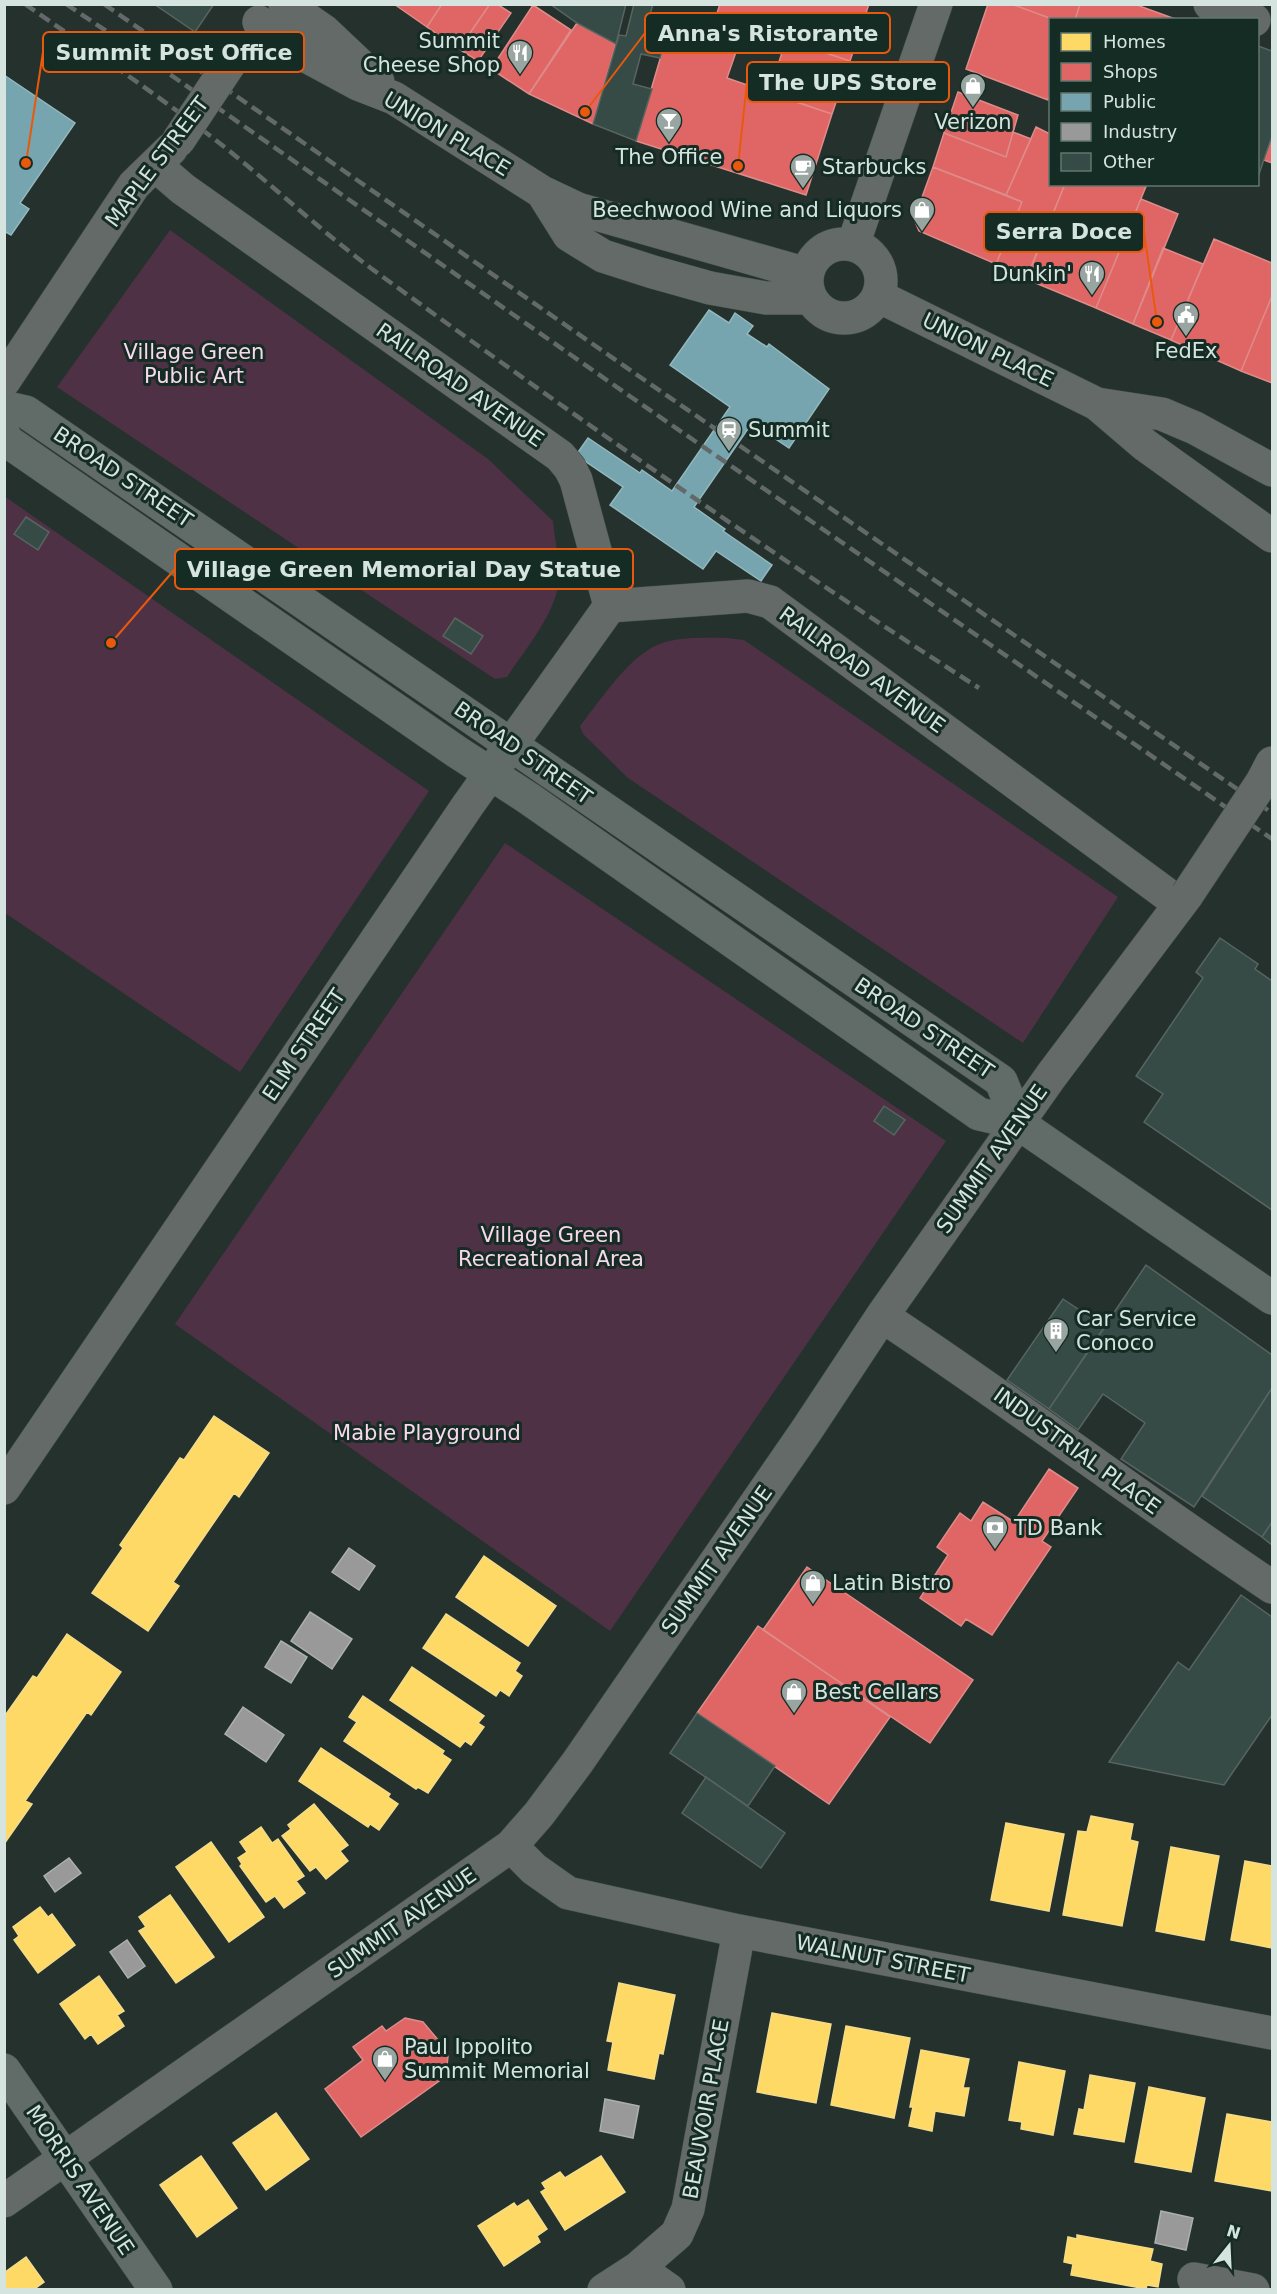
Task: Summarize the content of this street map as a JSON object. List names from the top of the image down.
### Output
{
  "streets": {
    "main road": ["BROAD STREET", "MORRIS AVENUE"],
    "street": [
      "UNION PLACE",
      "MAPLE STREET",
      "RAILROAD AVENUE",
      "ELM STREET",
      "SUMMIT AVENUE",
      "INDUSTRIAL PLACE",
      "WALNUT STREET",
      "BEAUVOIR PLACE"
    ]
  },
  "crossings": [
    ["UNION PLACE", "MAPLE STREET"],
    ["MAPLE STREET", "RAILROAD AVENUE"],
    ["RAILROAD AVENUE", "ELM STREET"],
    ["RAILROAD AVENUE", "SUMMIT AVENUE"],
    ["BROAD STREET", "ELM STREET"],
    ["BROAD STREET", "SUMMIT AVENUE"],
    ["SUMMIT AVENUE", "INDUSTRIAL PLACE"],
    ["SUMMIT AVENUE", "WALNUT STREET"],
    ["SUMMIT AVENUE", "MORRIS AVENUE"],
    ["WALNUT STREET", "BEAUVOIR PLACE"]
  ],
  "parks": ["Village Green Public Art", "Village Green Recreational Area", "Mabie Playground"],
  "places": {
    "restaurant": ["Summit Cheese Shop", "Dunkin'"],
    "shop": [
      "Verizon",
      "Beechwood Wine and Liquors",
      "Latin Bistro",
      "Best Cellars",
      "Paul Ippolito Summit Memorial"
    ],
    "other": [
      "Anna's Ristorante",
      "Summit Post Office",
      "The UPS Store",
      "Serra Doce",
      "Village Green Memorial Day Statue"
    ],
    "bar": ["The Office"],
    "cafe": ["Starbucks"],
    "public building": ["FedEx"],
    "station": ["Summit"],
    "building": ["Car Service Conoco"],
    "bank": ["TD Bank"]
  },
  "legend": [
    "Homes",
    "Shops",
    "Public",
    "Industry",
    "Other"
  ],
  "north": "top"
}
